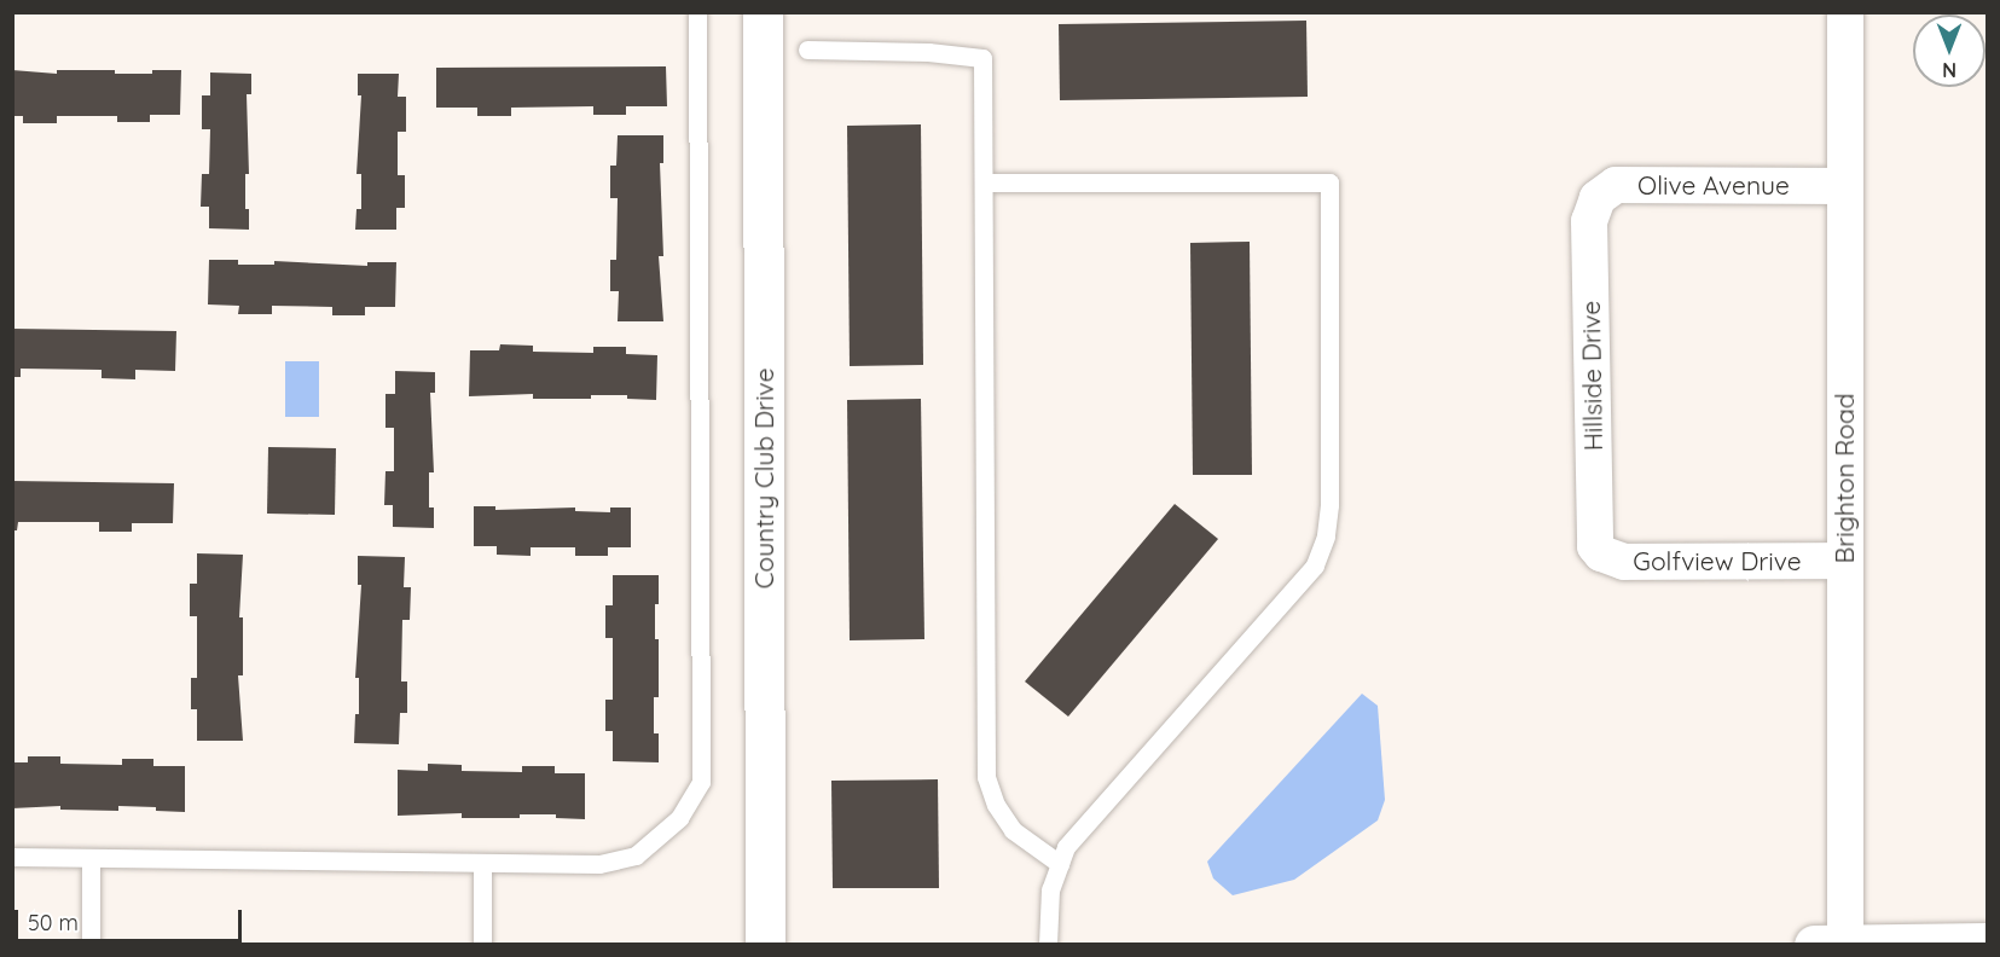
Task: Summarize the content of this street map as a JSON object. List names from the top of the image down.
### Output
{
  "streets": {
    "street": [
      "Olive Avenue",
      "Hillside Drive",
      "Country Club Drive",
      "Brighton Road",
      "Golfview Drive"
    ]
  },
  "crossings": [
    ["Olive Avenue", "Hillside Drive"],
    ["Olive Avenue", "Brighton Road"],
    ["Hillside Drive", "Golfview Drive"],
    ["Brighton Road", "Golfview Drive"]
  ],
  "scale_bar": "50 m",
  "north": "bottom"
}
